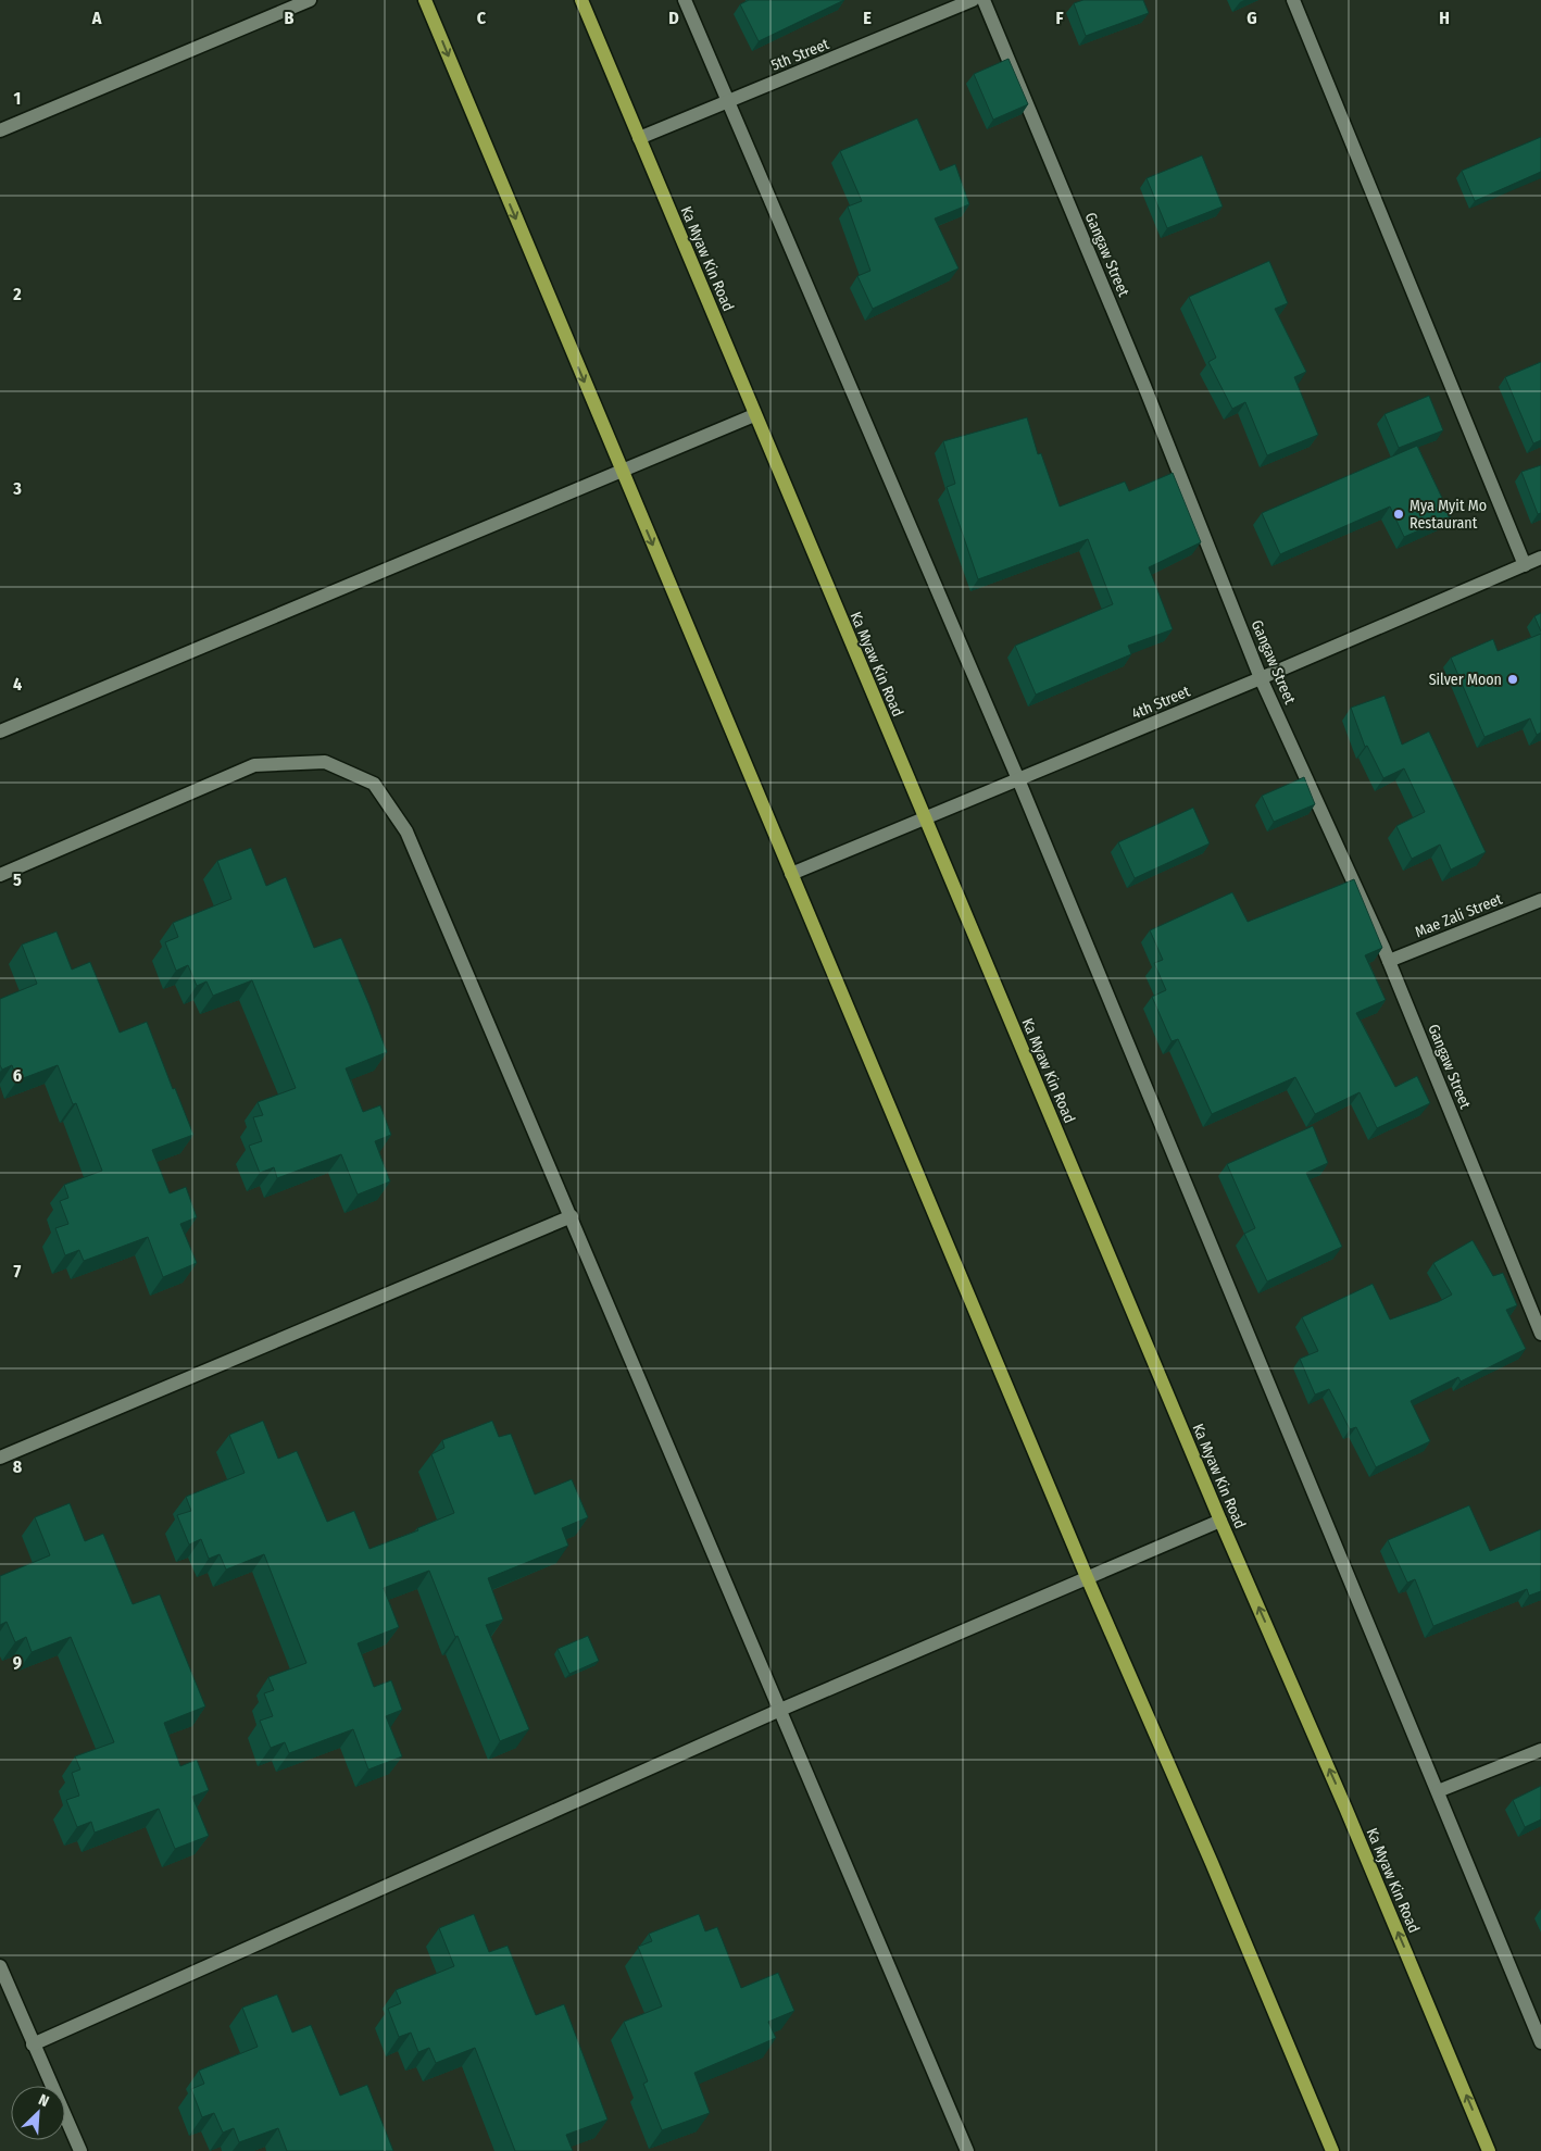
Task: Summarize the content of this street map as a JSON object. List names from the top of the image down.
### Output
{
  "streets": {
    "main road": ["Ka Myaw Kin Road"],
    "street": [
      "5th Street",
      "Gangaw Street",
      "4th Street",
      "Mae Zali Street"
    ]
  },
  "crossings": [
    ["5th Street", "Ka Myaw Kin Road"],
    ["Gangaw Street", "4th Street"],
    ["Gangaw Street", "Mae Zali Street"],
    ["Ka Myaw Kin Road", "4th Street"]
  ],
  "places": ["Mya Myit Mo Restaurant", "Silver Moon"],
  "north": "top right",
  "grid": {
    "columns": [
      "A",
      "B",
      "C",
      "D",
      "E",
      "F",
      "G",
      "H"
    ],
    "rows": [
      "1",
      "2",
      "3",
      "4",
      "5",
      "6",
      "7",
      "8",
      "9"
    ]
  }
}
